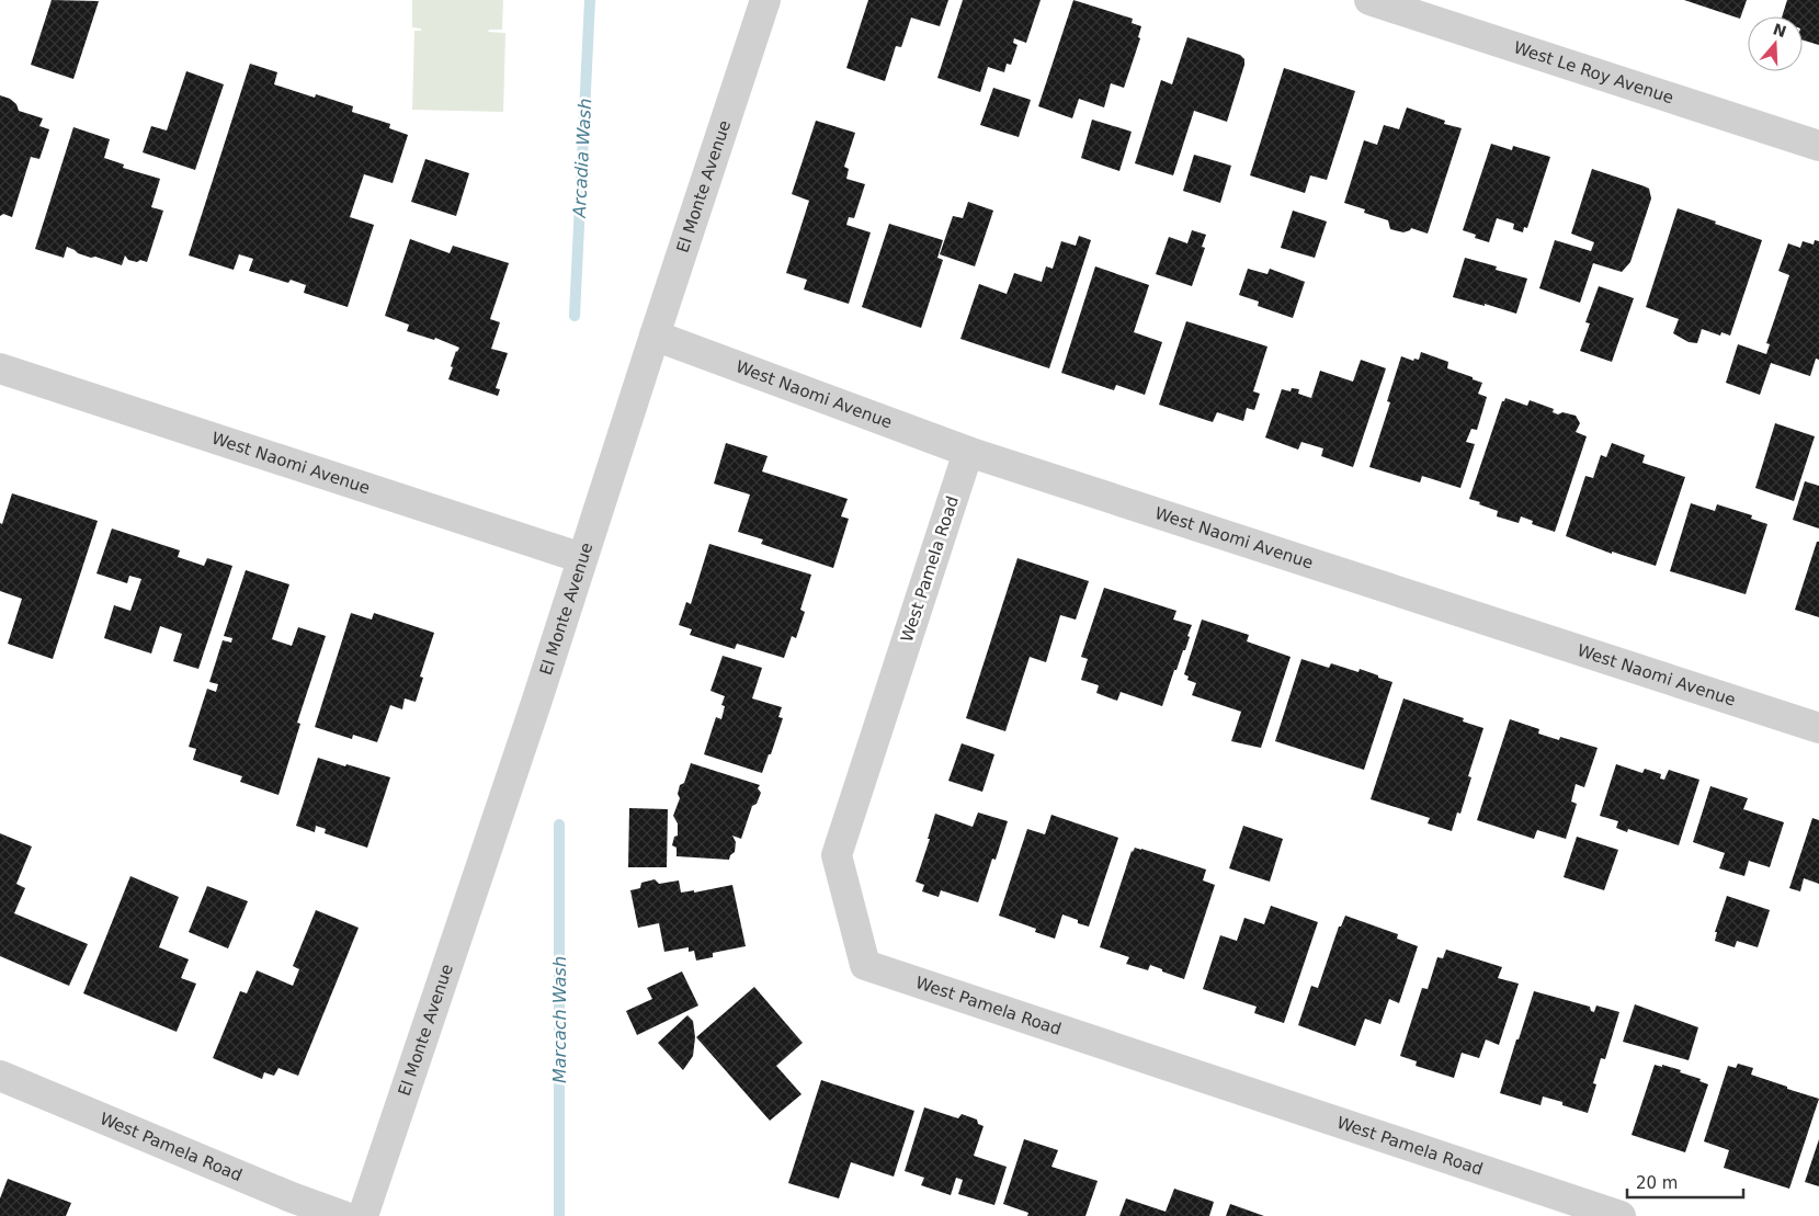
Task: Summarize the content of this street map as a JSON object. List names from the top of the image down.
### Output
{
  "streets": {
    "street": [
      "West Le Roy Avenue",
      "El Monte Avenue",
      "West Naomi Avenue",
      "West Pamela Road"
    ]
  },
  "crossings": [
    ["El Monte Avenue", "West Naomi Avenue"],
    ["West Naomi Avenue", "West Pamela Road"]
  ],
  "water": ["Arcadia Wash", "Marcach Wash"],
  "scale_bar": "20 m",
  "north": "top"
}
